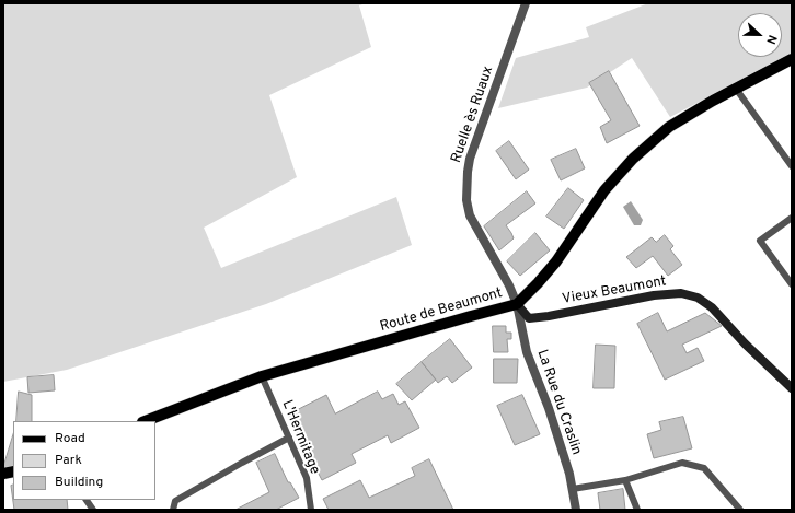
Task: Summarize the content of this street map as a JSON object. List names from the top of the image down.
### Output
{
  "streets": {
    "main road": ["Route de Beaumont"],
    "street": ["Ruelle ès Ruaux", "Vieux Beaumont", "La Rue du Craslin"],
    "lane": ["L'Hermitage"]
  },
  "crossings": [
    ["Ruelle ès Ruaux", "Vieux Beaumont"],
    ["Ruelle ès Ruaux", "Route de Beaumont"],
    ["Ruelle ès Ruaux", "La Rue du Craslin"],
    ["Vieux Beaumont", "Route de Beaumont"],
    ["Vieux Beaumont", "La Rue du Craslin"],
    ["Route de Beaumont", "La Rue du Craslin"],
    ["Route de Beaumont", "L'Hermitage"]
  ],
  "legend": ["Road", "Park", "Building"],
  "north": "right"
}
